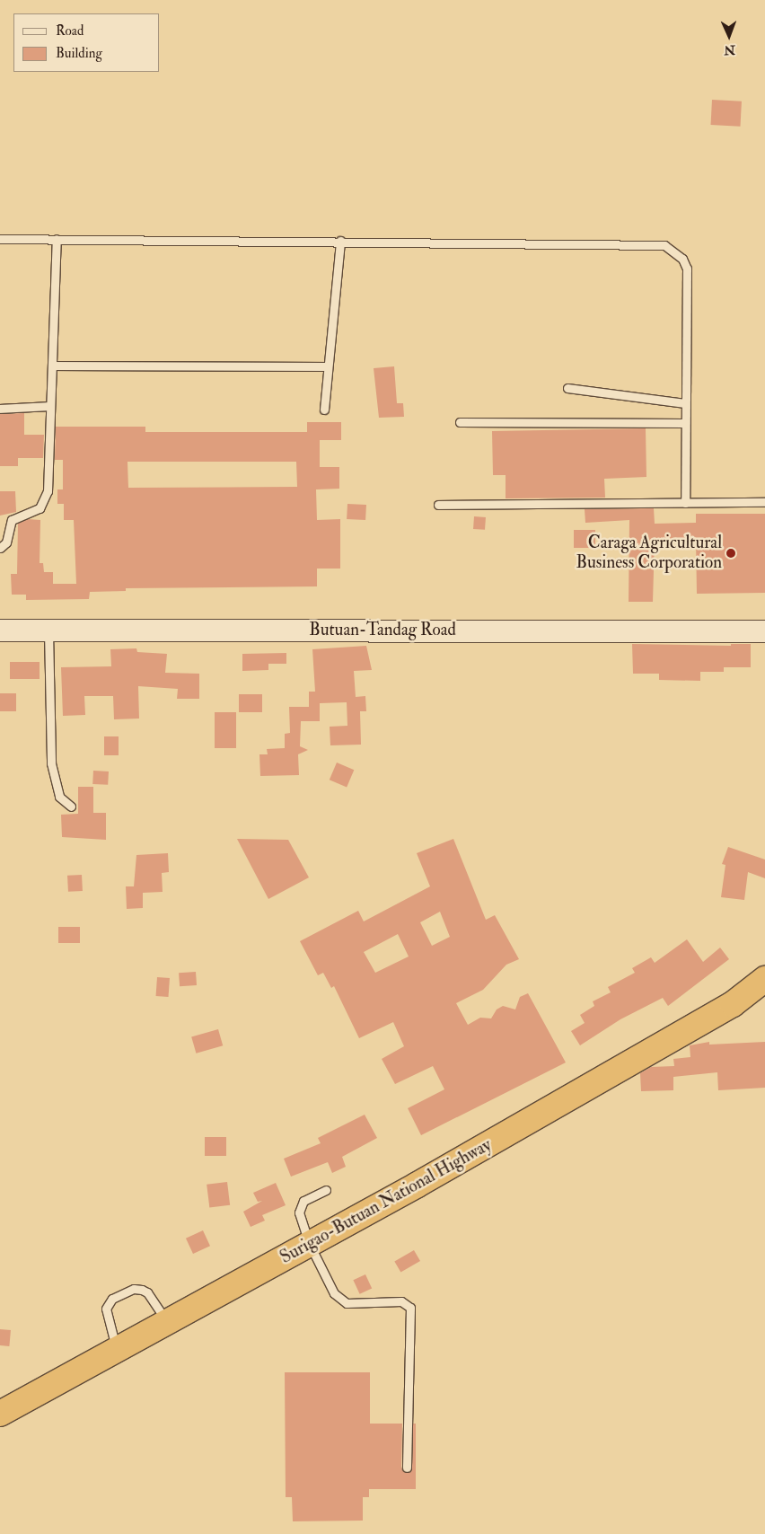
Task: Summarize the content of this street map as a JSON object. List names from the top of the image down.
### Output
{
  "streets": {
    "highway": ["Surigao-Butuan National Highway"],
    "main road": ["Butuan-Tandag Road"]
  },
  "places": ["Caraga Agricultural Business Corporation"],
  "legend": ["Road", "Building"],
  "north": "bottom"
}
